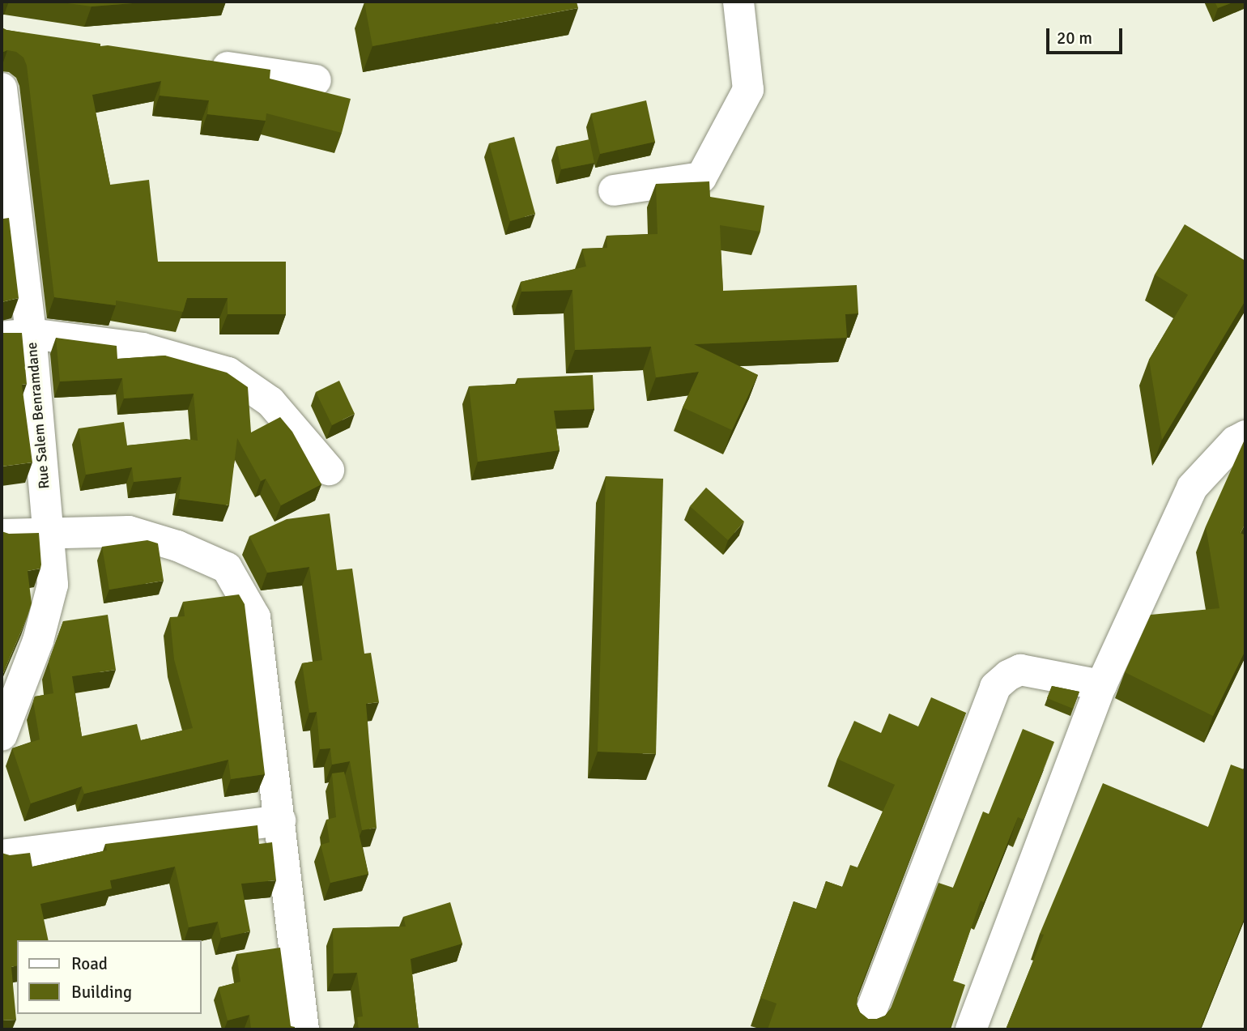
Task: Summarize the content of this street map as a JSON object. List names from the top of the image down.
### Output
{
  "streets": {
    "street": ["Rue Salem Benramdane"]
  },
  "legend": ["Road", "Building"],
  "scale_bar": "20 m"
}
